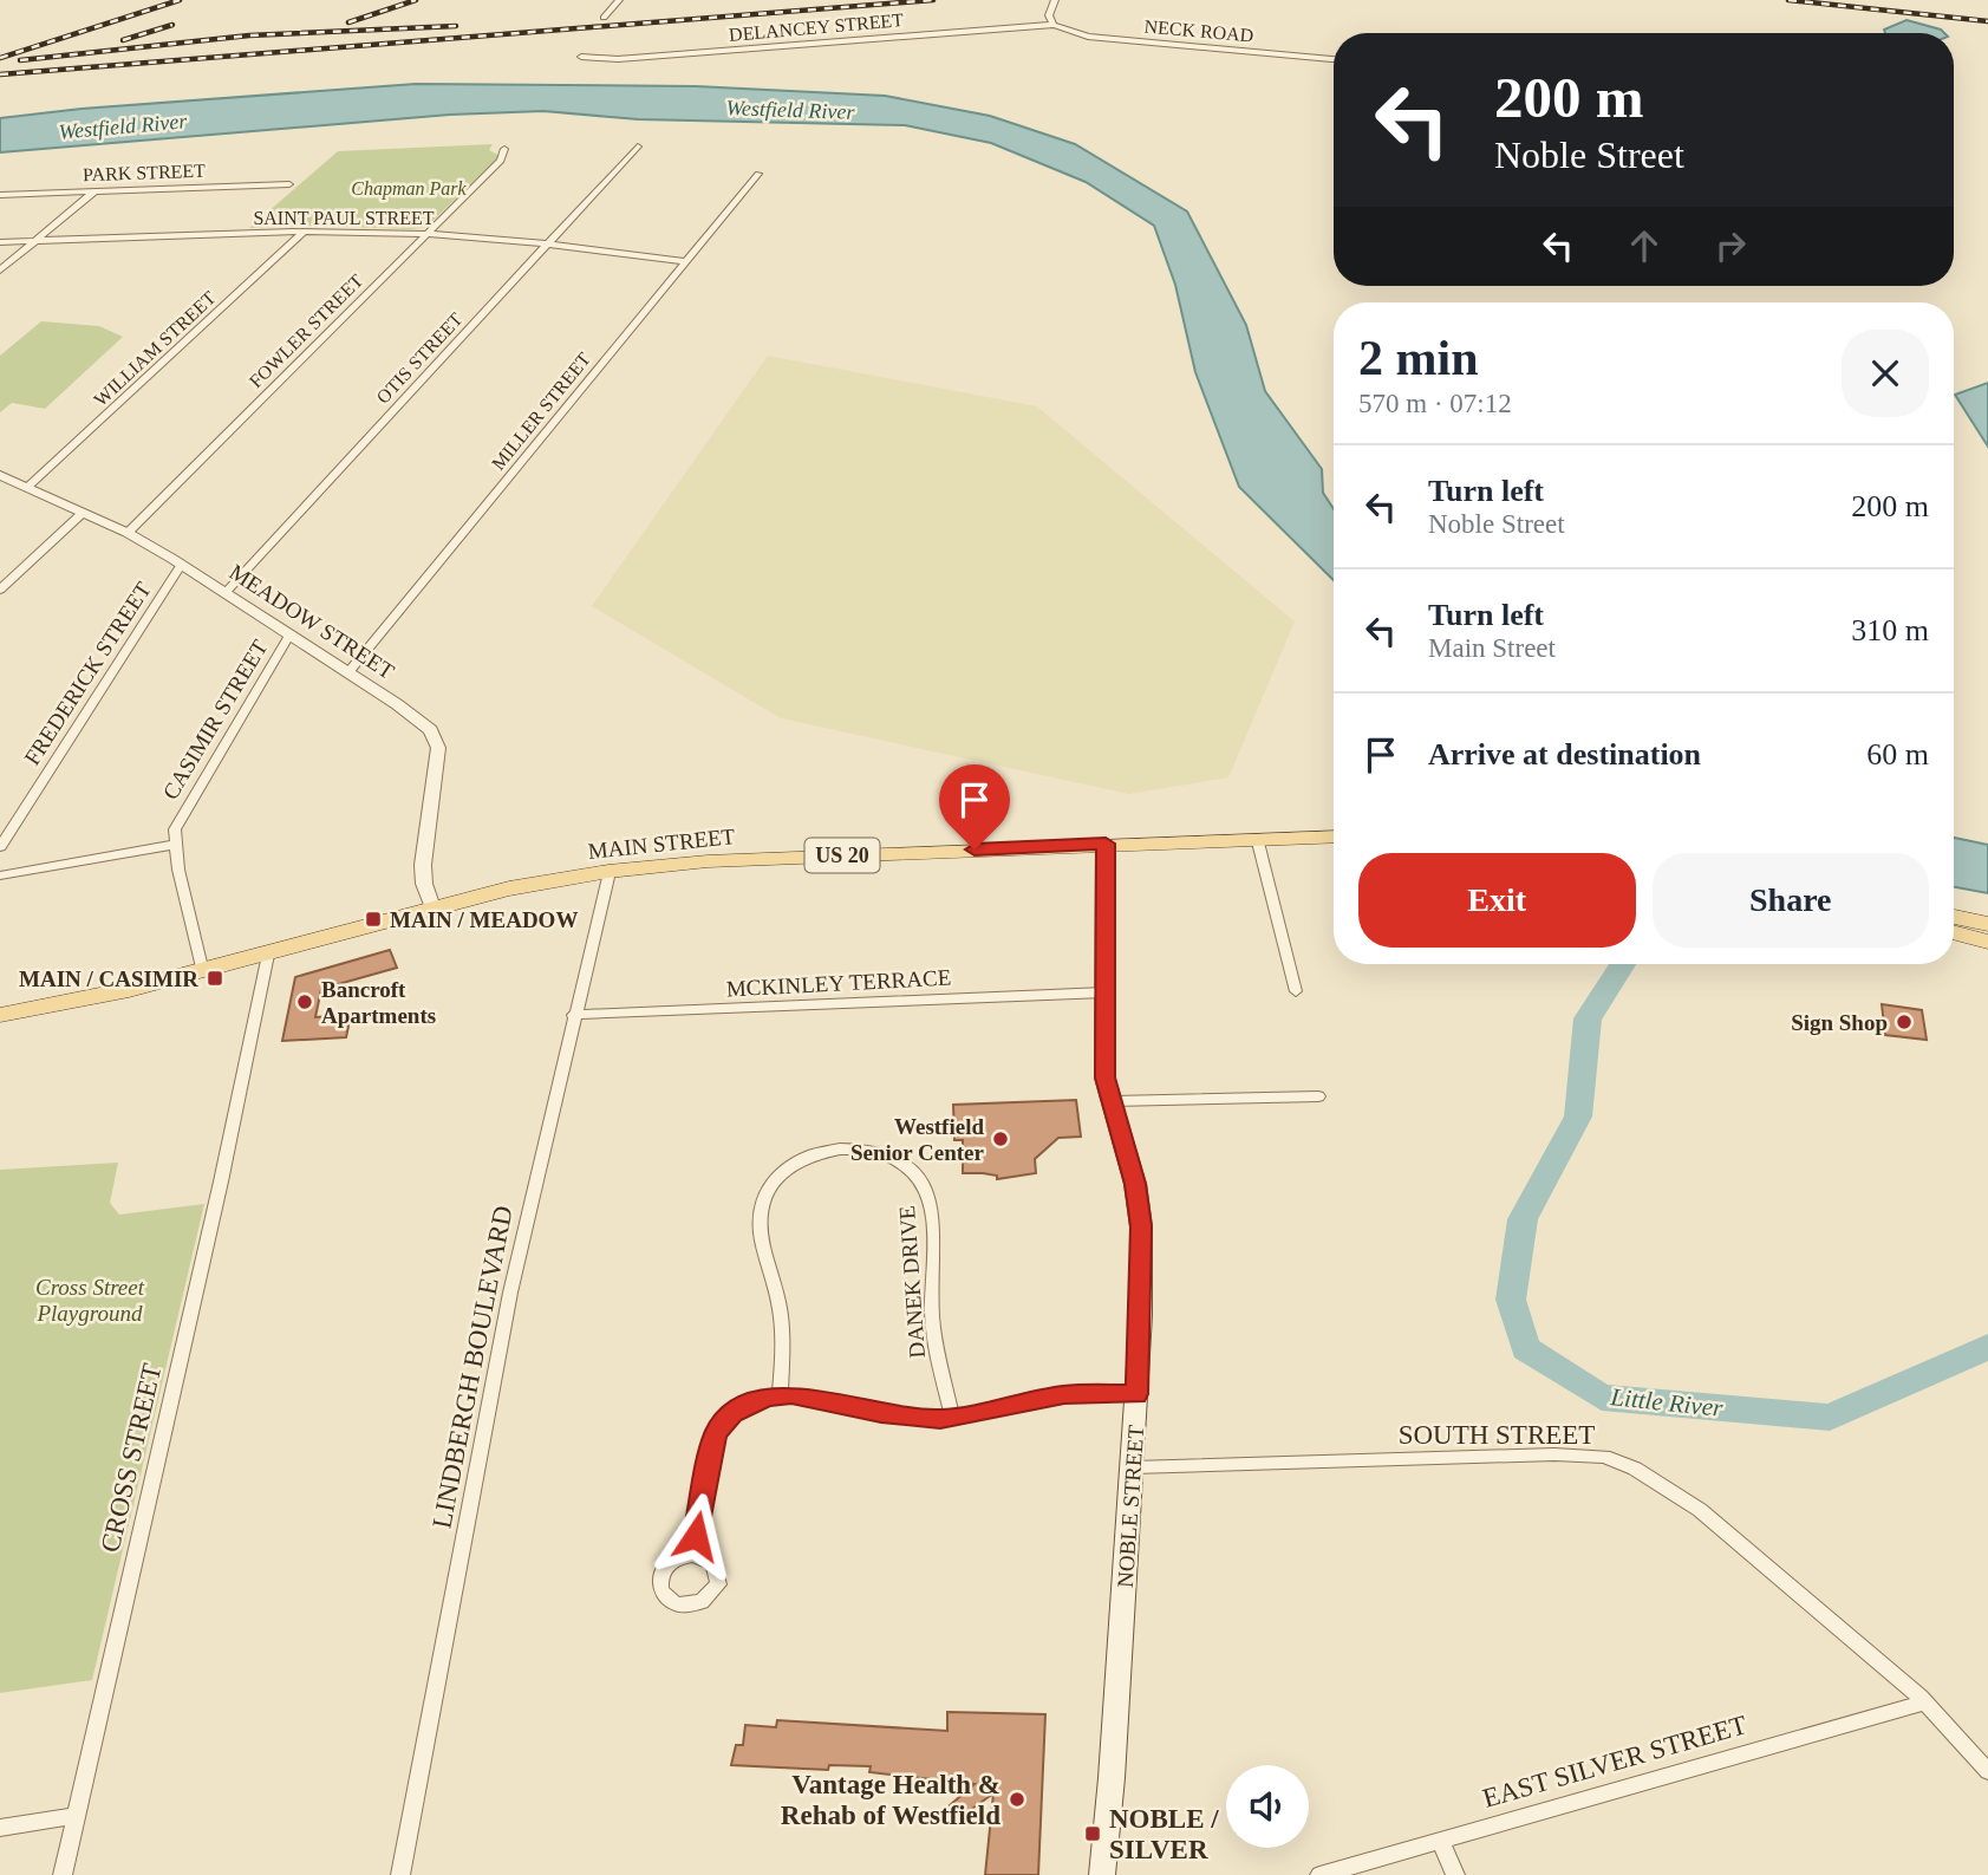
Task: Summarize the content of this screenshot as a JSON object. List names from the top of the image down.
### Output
{
  "streets": {
    "main road": ["MAIN STREET", "US 20", "NOBLE STREET"],
    "street": [
      "DELANCEY STREET",
      "NECK ROAD",
      "PARK STREET",
      "SAINT PAUL STREET",
      "FOWLER STREET",
      "WILLIAM STREET",
      "OTIS STREET",
      "MILLER STREET",
      "MEADOW STREET",
      "FREDERICK STREET",
      "CASIMIR STREET",
      "MCKINLEY TERRACE",
      "DANEK DRIVE",
      "LINDBERGH BOULEVARD",
      "SOUTH STREET",
      "CROSS STREET",
      "EAST SILVER STREET"
    ]
  },
  "crossings": [
    ["DELANCEY STREET", "NECK ROAD"],
    ["SAINT PAUL STREET", "FOWLER STREET"],
    ["SAINT PAUL STREET", "WILLIAM STREET"],
    ["SAINT PAUL STREET", "OTIS STREET"],
    ["SAINT PAUL STREET", "MILLER STREET"],
    ["FOWLER STREET", "MEADOW STREET"],
    ["WILLIAM STREET", "MEADOW STREET"],
    ["OTIS STREET", "MEADOW STREET"],
    ["MILLER STREET", "MEADOW STREET"],
    ["MEADOW STREET", "FREDERICK STREET"],
    ["MEADOW STREET", "CASIMIR STREET"],
    ["MEADOW STREET", "MAIN STREET"],
    ["MAIN STREET", "LINDBERGH BOULEVARD"],
    ["MAIN STREET", "CROSS STREET"],
    ["MAIN STREET", "NOBLE STREET"],
    ["MCKINLEY TERRACE", "LINDBERGH BOULEVARD"],
    ["MCKINLEY TERRACE", "NOBLE STREET"],
    ["SOUTH STREET", "NOBLE STREET"],
    ["SOUTH STREET", "EAST SILVER STREET"]
  ],
  "water": ["Westfield River", "Little River"],
  "parks": ["Chapman Park", "Cross Street Playground"],
  "places": {
    "transit": ["MAIN / MEADOW", "MAIN / CASIMIR", "NOBLE / SILVER"],
    "other": [
      "Bancroft Apartments",
      "Sign Shop",
      "Westfield Senior Center",
      "Vantage Health & Rehab of Westfield"
    ]
  },
  "page": {
    "turn": ["200 m", "Noble Street"],
    "heading": ["2 min", "570 m · 07:12"],
    "list": [
      {
        "name": "Turn left",
        "note": "Noble Street",
        "value": "200 m"
      },
      {
        "name": "Turn left",
        "note": "Main Street",
        "value": "310 m"
      },
      {
        "name": "Arrive at destination",
        "value": "60 m"
      }
    ],
    "buttons": ["Exit", "Share"]
  }
}
